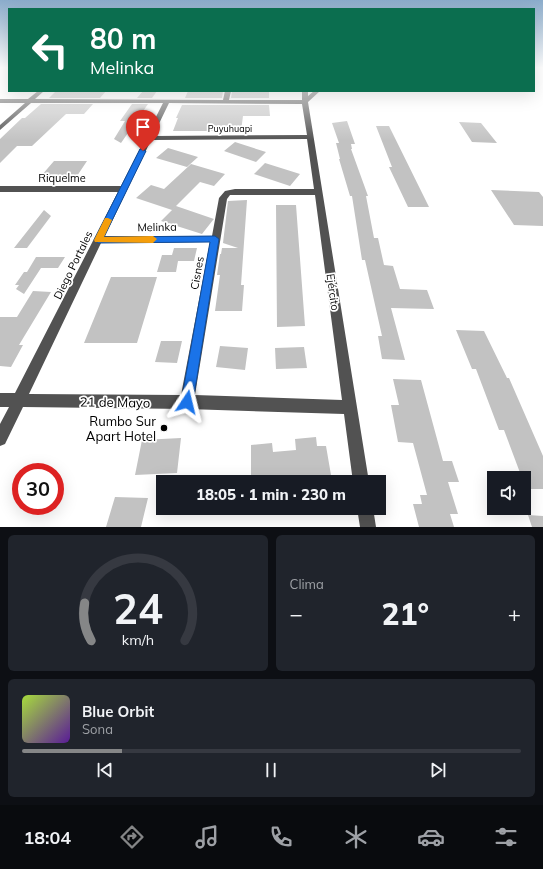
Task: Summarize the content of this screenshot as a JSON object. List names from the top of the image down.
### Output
{
  "streets": {
    "street": [
      "Puyuhuapi",
      "Riquelme",
      "Melinka",
      "Diego Portales",
      "Cisnes",
      "Ejército",
      "21 de Mayo"
    ]
  },
  "crossings": [
    ["Puyuhuapi", "Diego Portales"],
    ["Puyuhuapi", "Ejército"],
    ["Riquelme", "Diego Portales"],
    ["Melinka", "Diego Portales"],
    ["Melinka", "Cisnes"],
    ["Diego Portales", "21 de Mayo"],
    ["Cisnes", "Ejército"],
    ["Cisnes", "21 de Mayo"],
    ["Ejército", "21 de Mayo"]
  ],
  "places": ["Rumbo Sur Apart Hotel"],
  "page": {
    "turn": ["80 m", "Melinka"],
    "limit": "30",
    "trip": "18:05 · 1 min · 230 m",
    "tile": "Clima",
    "heat": ["−", "21°", "+"],
    "song": ["Blue Orbit", "Sona"],
    "tabs": "18:04",
    "gauge": ["24", "km/h"]
  }
}
